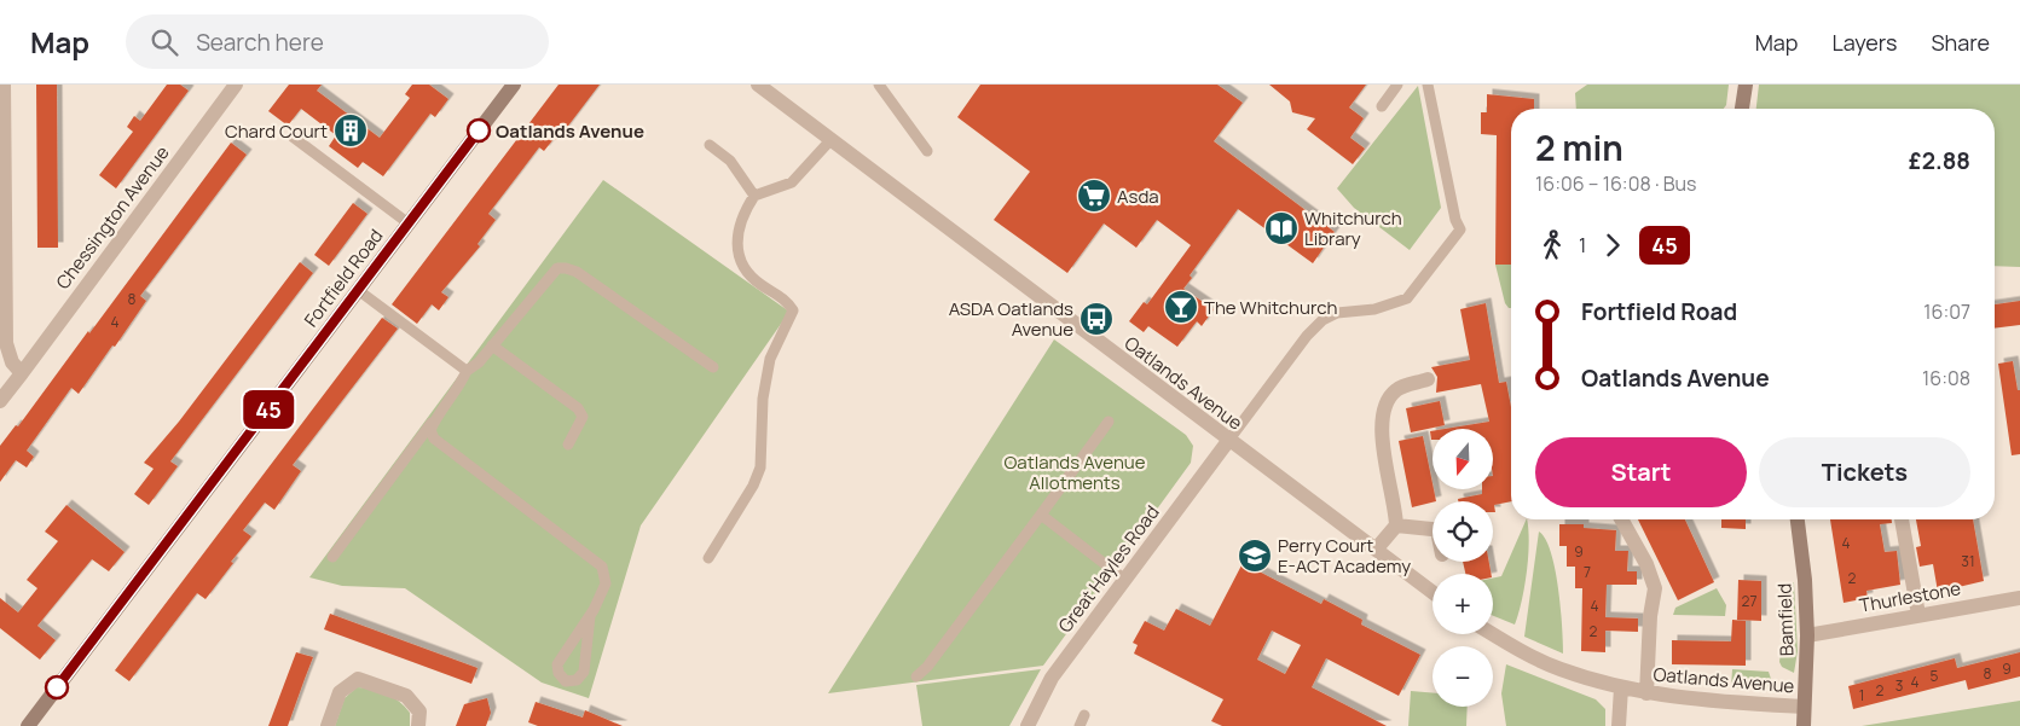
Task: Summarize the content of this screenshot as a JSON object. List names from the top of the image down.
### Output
{
  "streets": {
    "street": [
      "Chessington Avenue",
      "Fortfield Road",
      "Oatlands Avenue",
      "Great Hayles Road",
      "Thurlestone",
      "Bamfield"
    ]
  },
  "crossings": [
    ["Oatlands Avenue", "Great Hayles Road"],
    ["Oatlands Avenue", "Bamfield"],
    ["Thurlestone", "Bamfield"]
  ],
  "parks": ["Oatlands Avenue Allotments"],
  "places": {
    "building": ["Chard Court"],
    "other": ["Oatlands Avenue"],
    "supermarket": ["Asda"],
    "library": ["Whitchurch Library"],
    "bar": ["The Whitchurch"],
    "bus stop": ["ASDA Oatlands Avenue"],
    "school or university": ["Perry Court E-ACT Academy"]
  },
  "lines": ["bus line 45"],
  "house_numbers": [
    "8",
    "4",
    "4",
    "9",
    "31",
    "7",
    "2",
    "27",
    "4",
    "2",
    "9",
    "8",
    "5",
    "4",
    "3",
    "2",
    "1"
  ],
  "north": "bottom",
  "page": {
    "header": "Map",
    "search": "Search here",
    "nav": ["Map", "Layers", "Share"],
    "on_map": "45",
    "heading": ["2 min", "16:06 – 16:08 · Bus", "£2.88"],
    "legs": ["1", "45"],
    "list": [
      {
        "name": "Fortfield Road",
        "value": "16:07"
      },
      {
        "name": "Oatlands Avenue",
        "value": "16:08"
      }
    ],
    "buttons": ["Start", "Tickets"],
    "map_buttons": ["+", "−"]
  }
}
